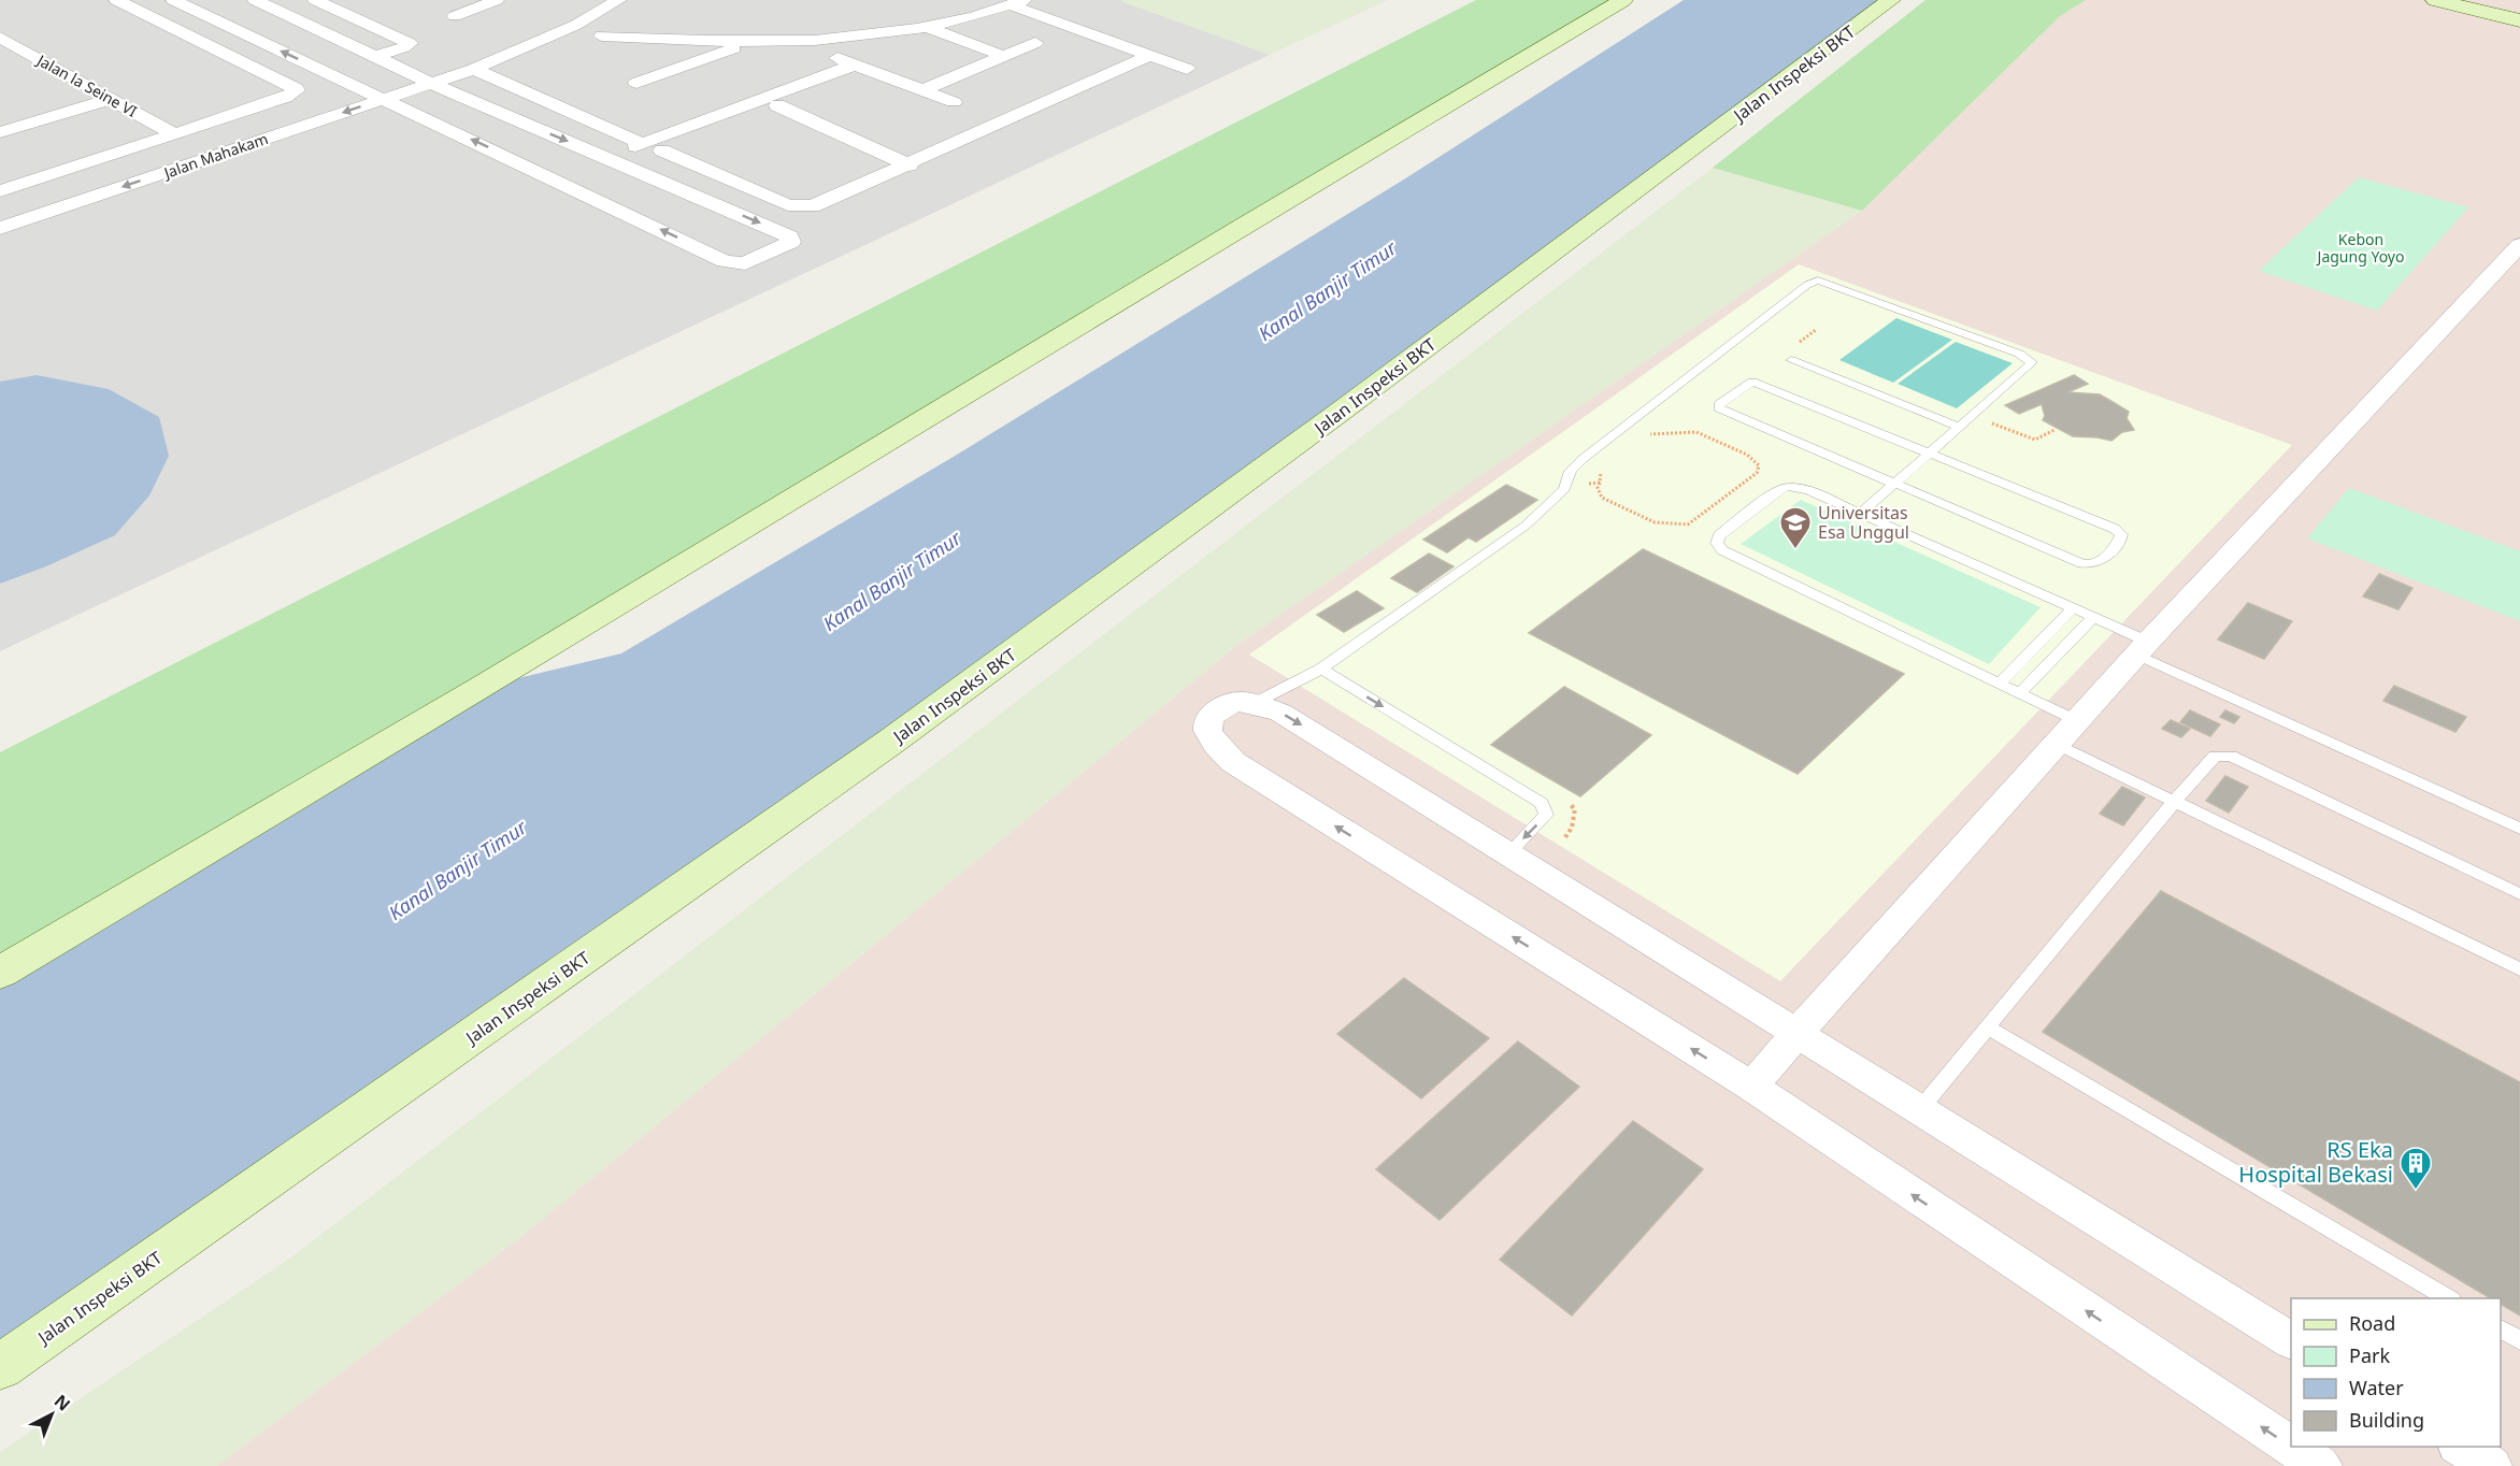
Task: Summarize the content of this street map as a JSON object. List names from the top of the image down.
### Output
{
  "streets": {
    "street": ["Jalan Inspeksi BKT", "Jalan la Seine VI", "Jalan Mahakam"]
  },
  "water": ["Kanal Banjir Timur"],
  "parks": ["Kebon Jagung Yoyo"],
  "places": {
    "school or university": ["Universitas Esa Unggul"],
    "building": ["RS Eka Hospital Bekasi"]
  },
  "legend": [
    "Road",
    "Park",
    "Water",
    "Building"
  ],
  "north": "top right"
}
